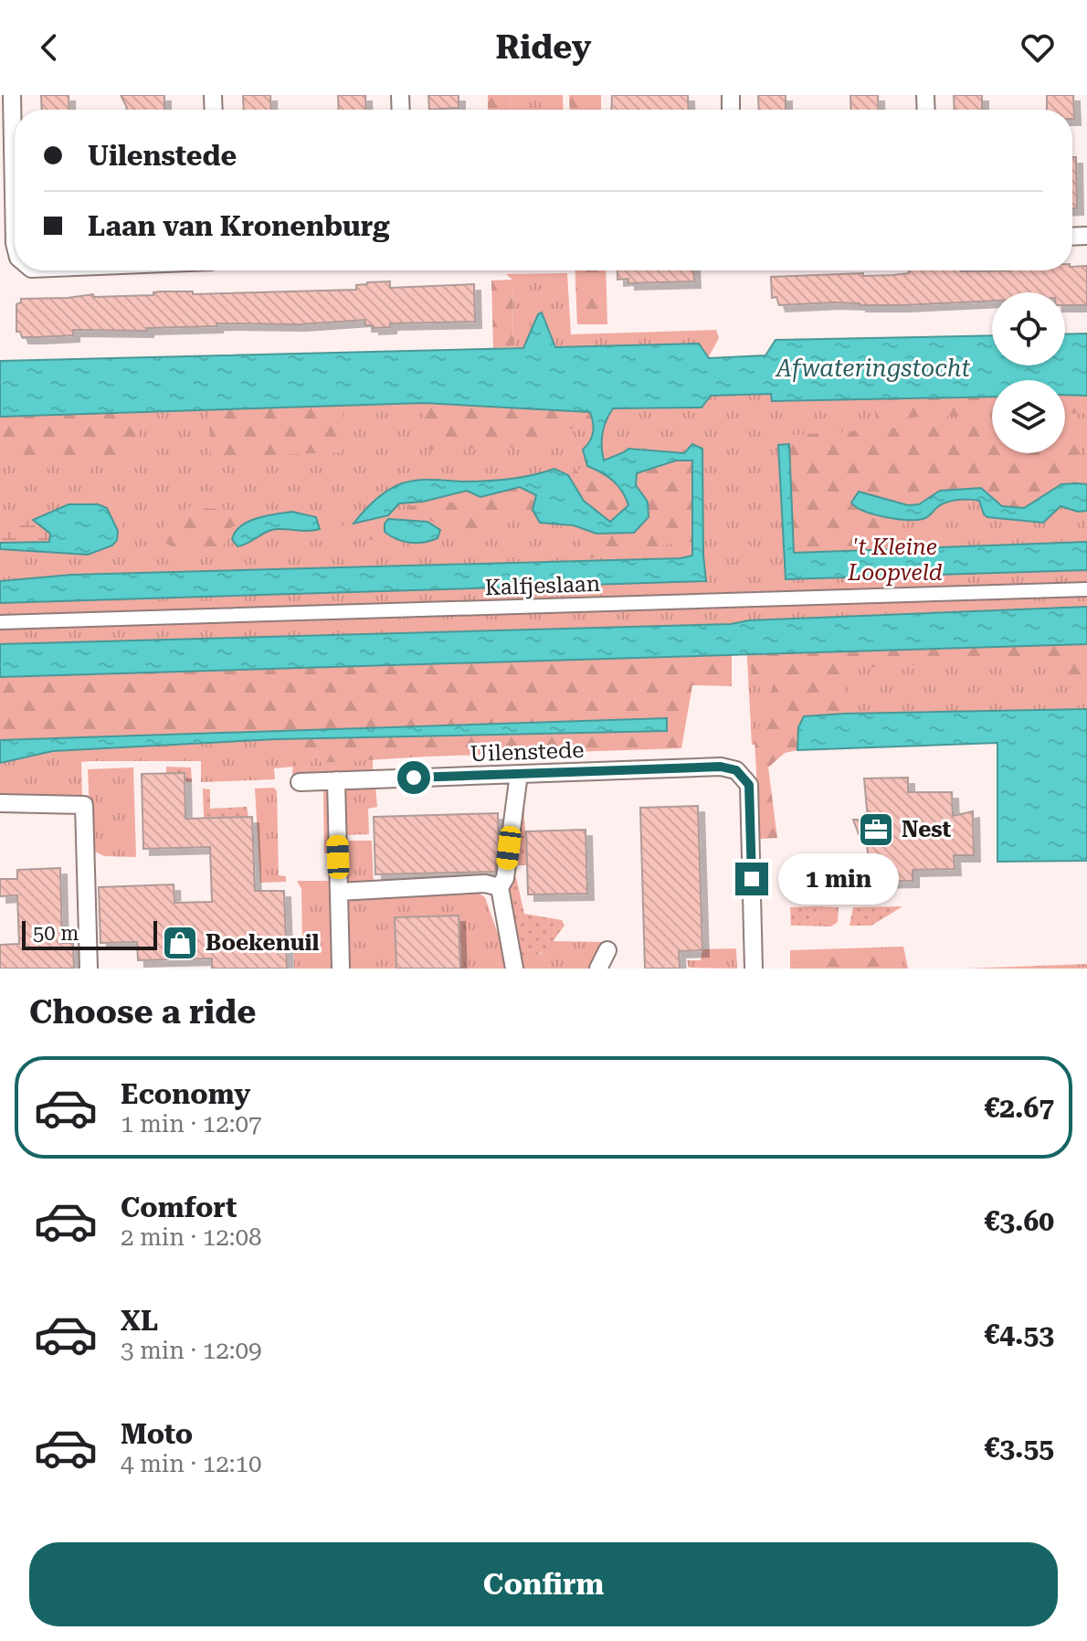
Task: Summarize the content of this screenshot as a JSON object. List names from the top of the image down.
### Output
{
  "streets": {
    "street": ["Kalfjeslaan", "Uilenstede"]
  },
  "water": ["Afwateringstocht"],
  "parks": ["'t Kleine Loopveld"],
  "places": {
    "office": ["Nest"],
    "shop": ["Boekenuil"]
  },
  "scale_bar": "50 m",
  "page": {
    "header": "Ridey",
    "banner": ["Uilenstede", "Laan van Kronenburg"],
    "bubble": "1 min",
    "scale": "50 m",
    "heading": "Choose a ride",
    "list": [
      {
        "name": "Economy",
        "note": "1 min · 12:07",
        "value": "€2.67"
      },
      {
        "name": "Comfort",
        "note": "2 min · 12:08",
        "value": "€3.60"
      },
      {
        "name": "XL",
        "note": "3 min · 12:09",
        "value": "€4.53"
      },
      {
        "name": "Moto",
        "note": "4 min · 12:10",
        "value": "€3.55"
      }
    ],
    "buttons": "Confirm"
  }
}
